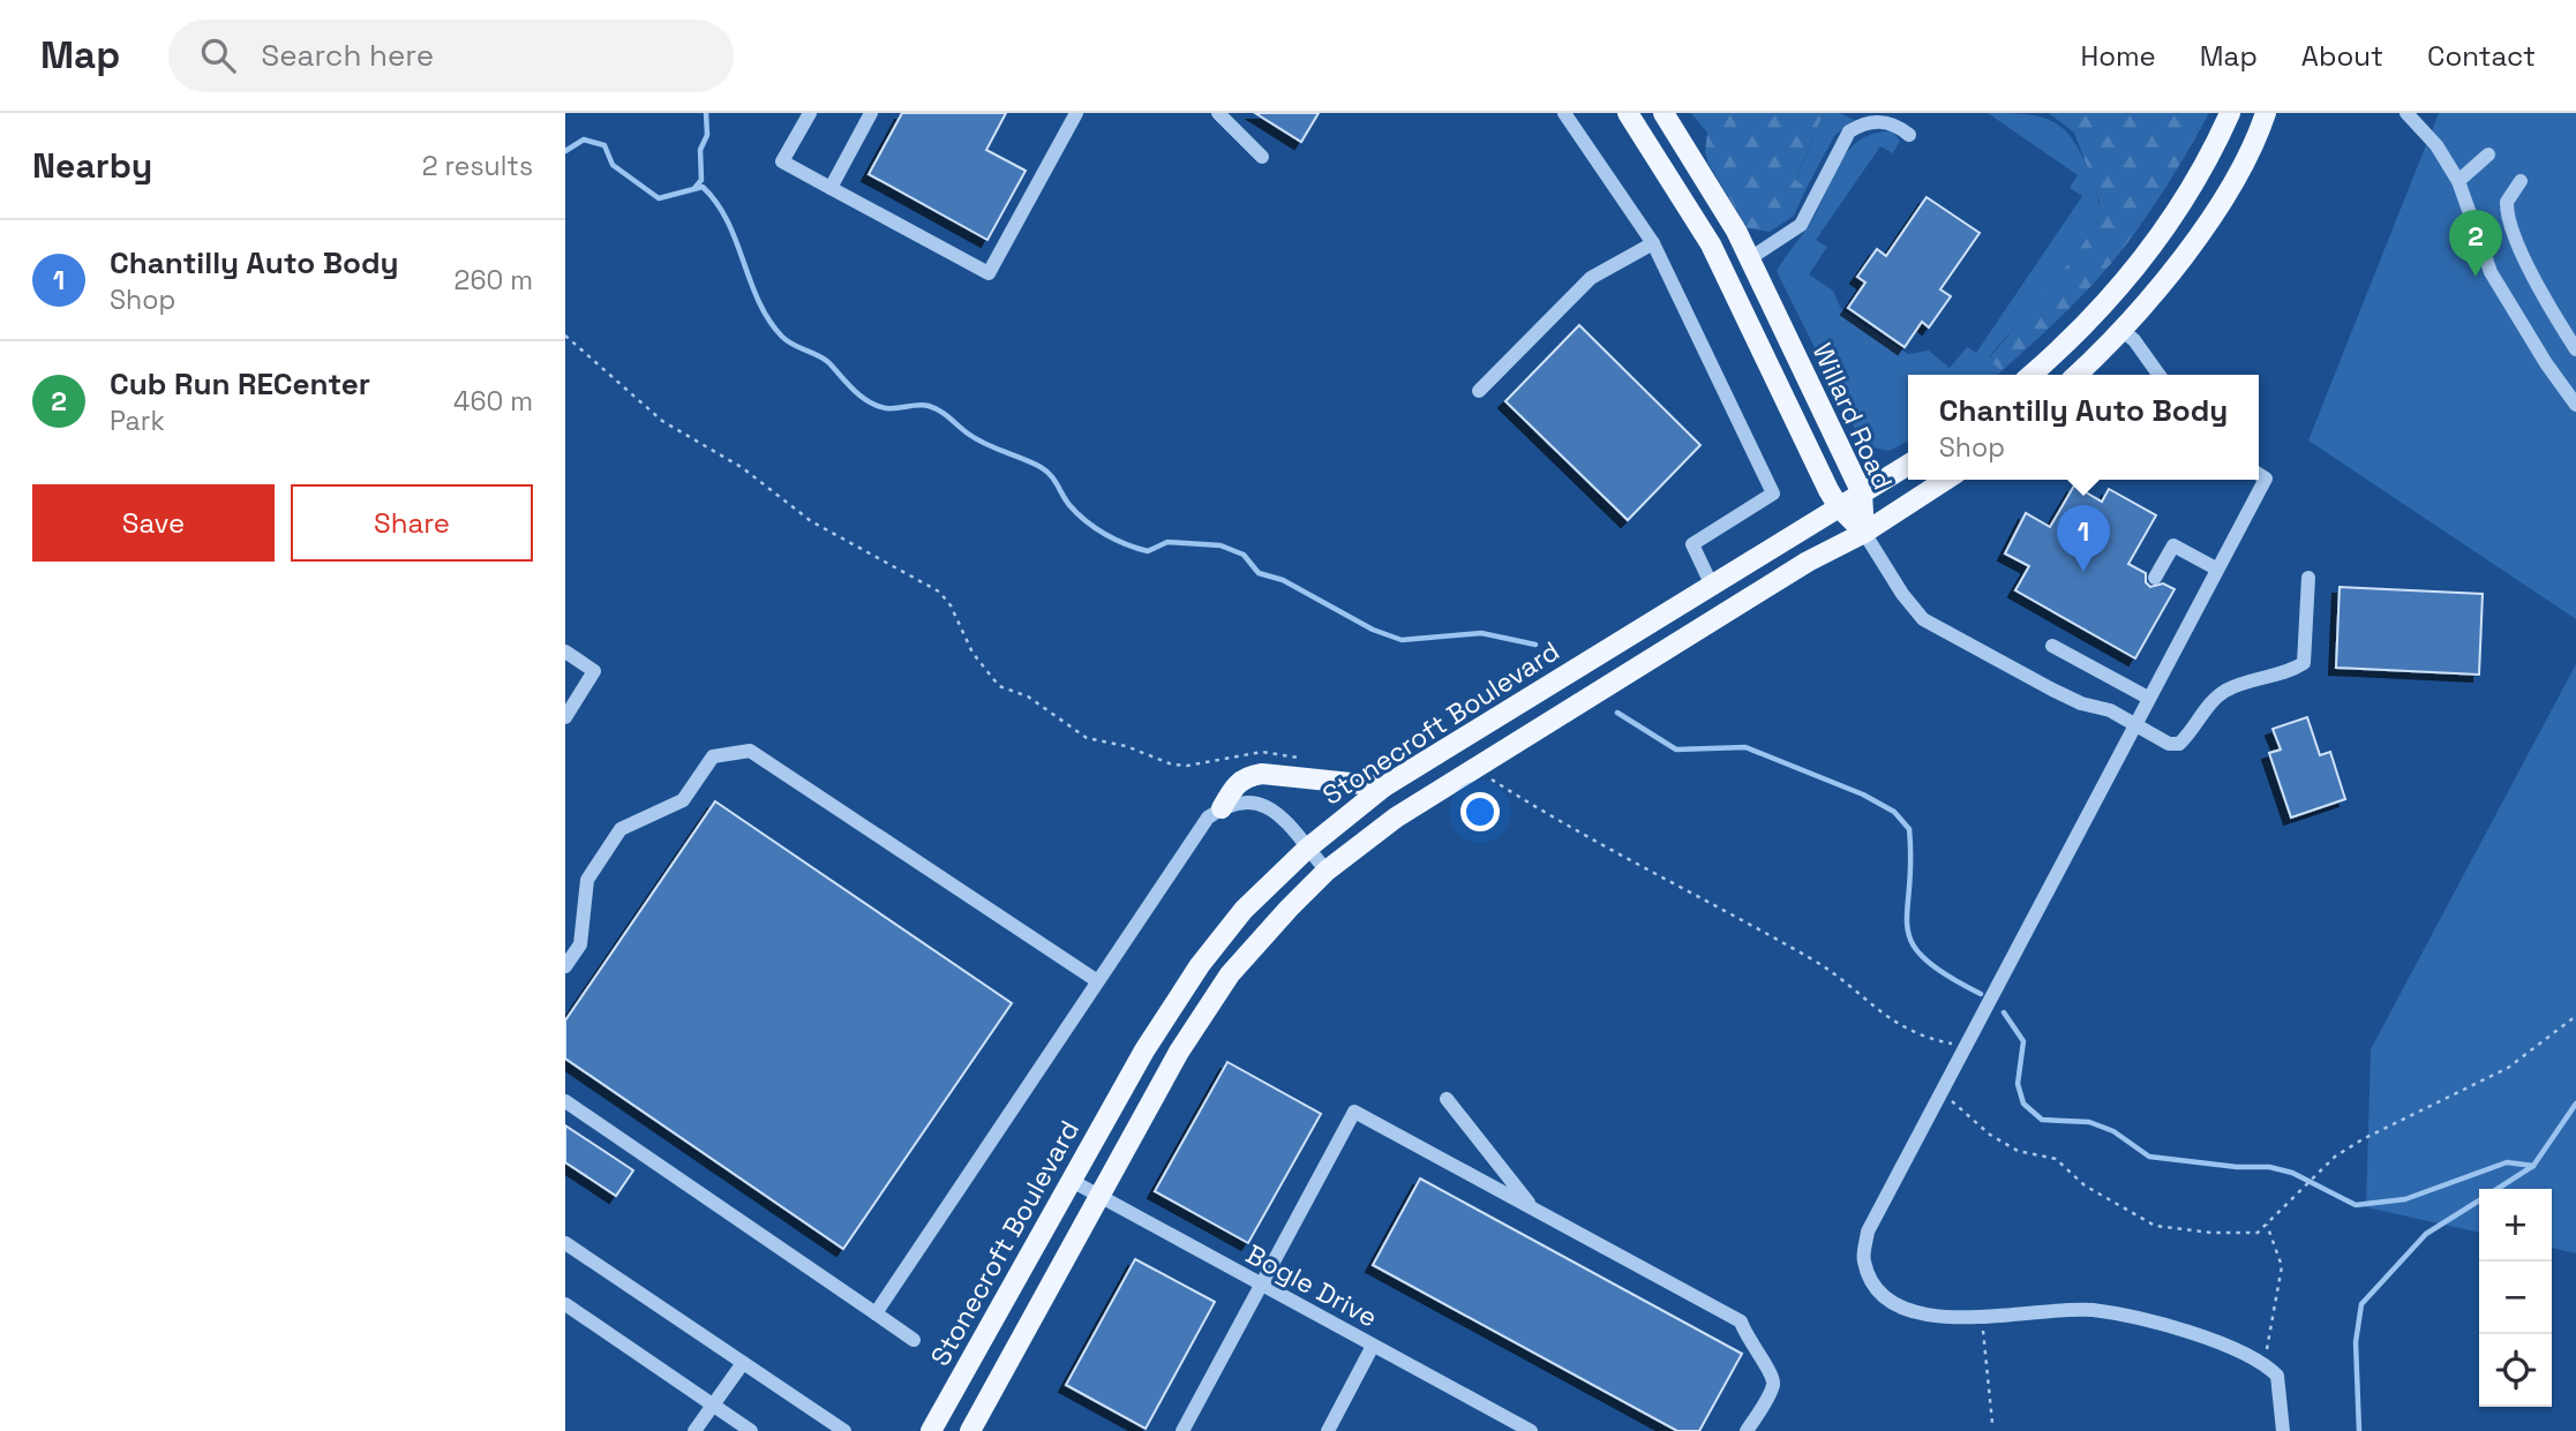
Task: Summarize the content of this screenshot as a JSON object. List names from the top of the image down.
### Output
{
  "streets": {
    "main road": ["Willard Road", "Stonecroft Boulevard"],
    "street": ["Bogle Drive"]
  },
  "crossings": [
    ["Willard Road", "Stonecroft Boulevard"],
    ["Stonecroft Boulevard", "Bogle Drive"]
  ],
  "page": {
    "header": "Map",
    "search": "Search here",
    "nav": [
      "Home",
      "Map",
      "About",
      "Contact"
    ],
    "heading": ["Nearby", "2 results"],
    "pins": ["2", "1"],
    "list": [
      {
        "mark": "1",
        "name": "Chantilly Auto Body",
        "note": "Shop",
        "value": "260 m"
      },
      {
        "mark": "2",
        "name": "Cub Run RECenter",
        "note": "Park",
        "value": "460 m"
      }
    ],
    "popup": ["Chantilly Auto Body", "Shop"],
    "buttons": ["Save", "Share"],
    "map_buttons": ["+", "−"]
  }
}
